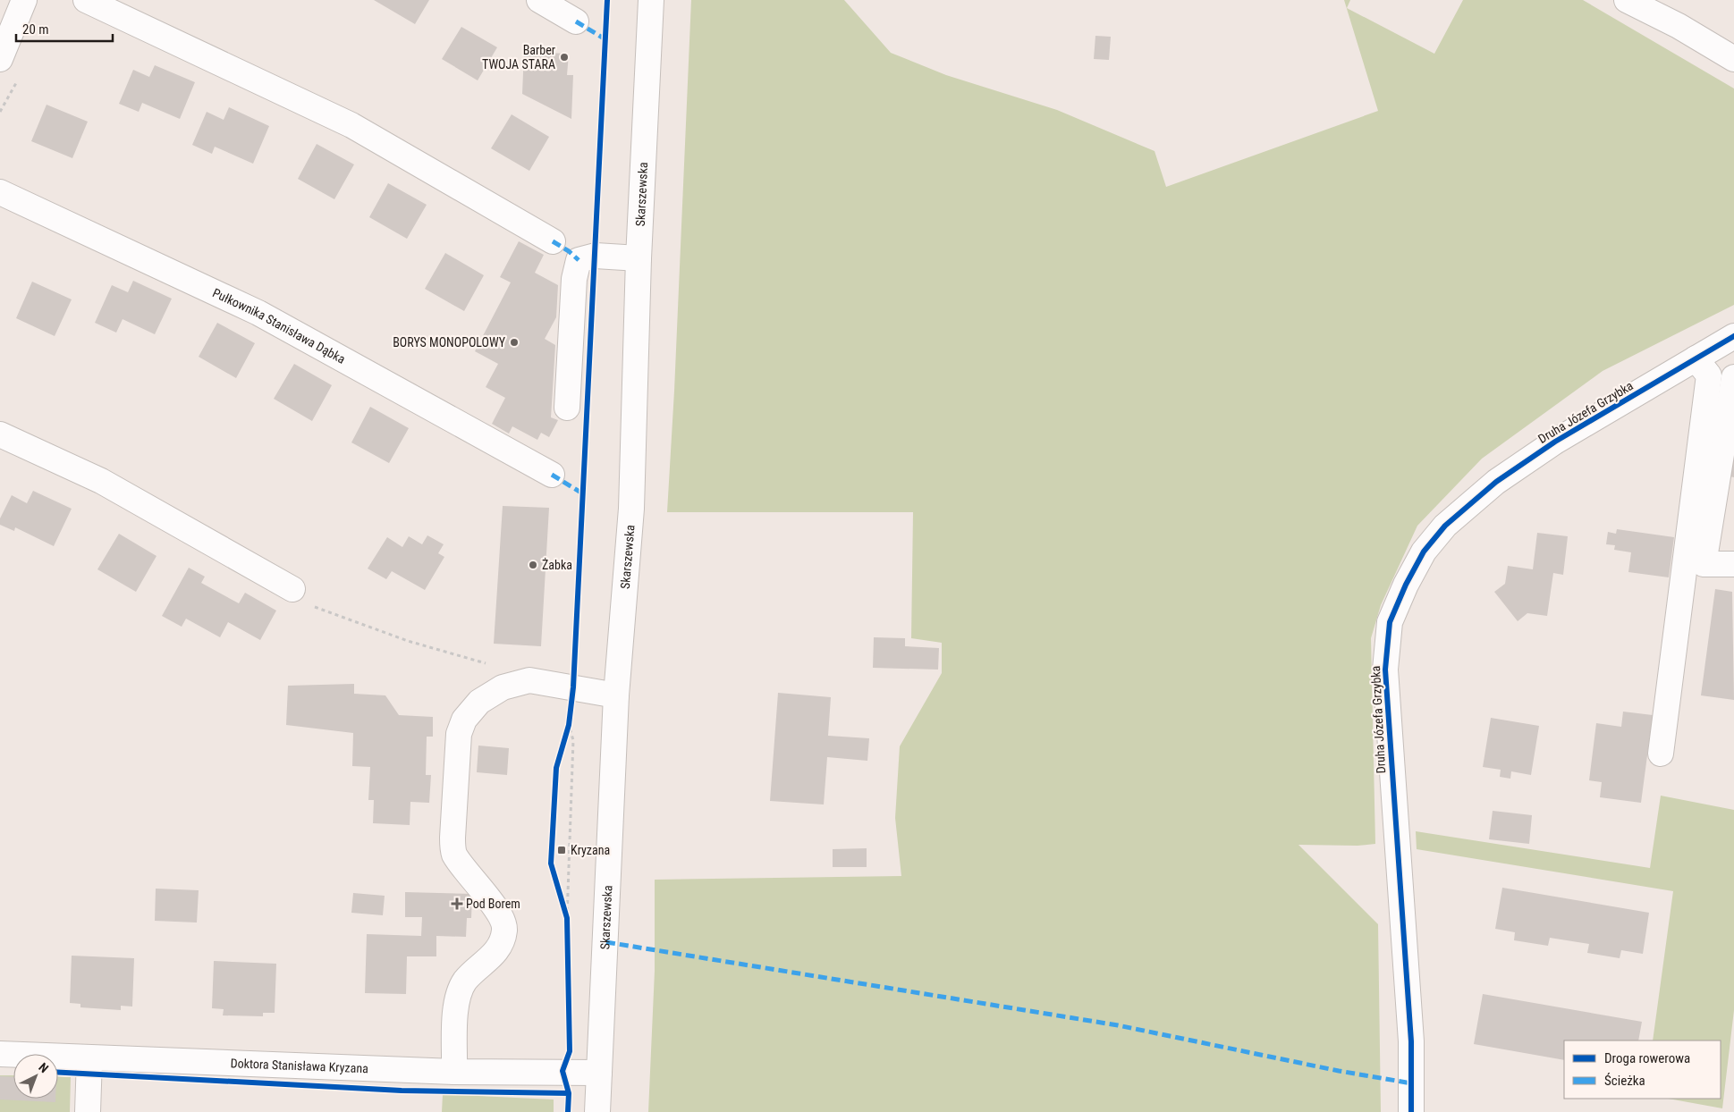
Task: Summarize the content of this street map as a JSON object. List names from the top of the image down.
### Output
{
  "streets": {
    "street": [
      "Skarszewska",
      "Pułkownika Stanisława Dąbka",
      "Druha Józefa Grzybka",
      "Doktora Stanisława Kryzana"
    ]
  },
  "crossings": [
    ["Skarszewska", "Doktora Stanisława Kryzana"]
  ],
  "places": {
    "other": ["Barber TWOJA STARA", "BORYS MONOPOLOWY", "Żabka"],
    "transit": ["Kryzana"],
    "health": ["Pod Borem"]
  },
  "legend": ["Droga rowerowa", "Ścieżka"],
  "scale_bar": "20 m",
  "north": "top right"
}
